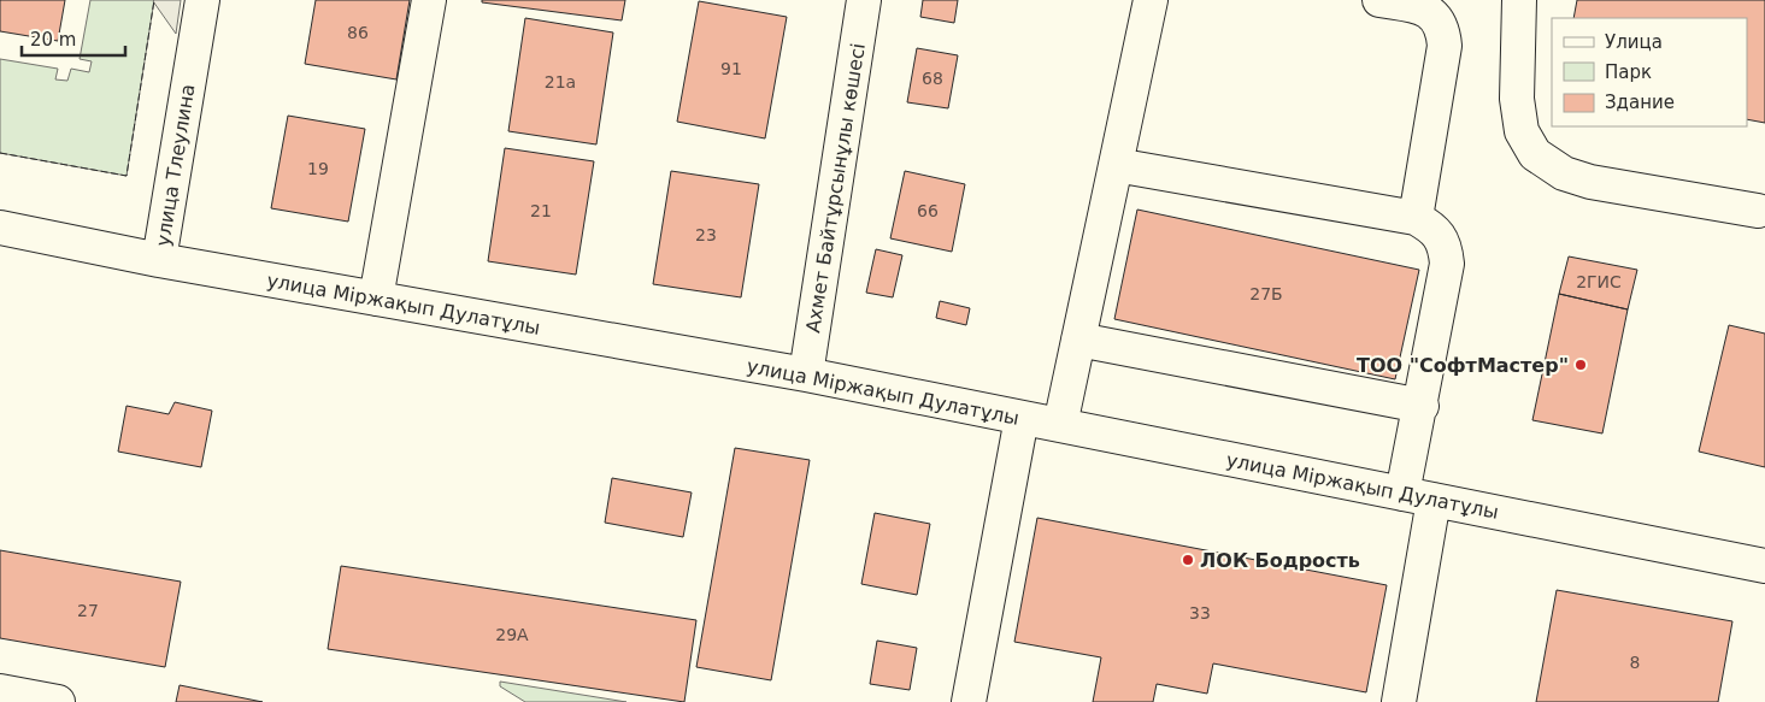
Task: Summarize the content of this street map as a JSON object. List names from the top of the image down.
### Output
{
  "streets": {
    "street": ["улица Тлеулина", "Ахмет Байтұрсынұлы көшесі", "улица Міржақып Дулатұлы"]
  },
  "crossings": [
    ["улица Тлеулина", "улица Міржақып Дулатұлы"],
    ["Ахмет Байтұрсынұлы көшесі", "улица Міржақып Дулатұлы"]
  ],
  "places": ["ТОО \"СофтМастер\"", "ЛОК Бодрость"],
  "house_numbers": [
    "86",
    "91",
    "68",
    "21а",
    "19",
    "21",
    "66",
    "23",
    "2ГИС",
    "27Б",
    "27",
    "33",
    "29А",
    "8"
  ],
  "legend": ["Улица", "Парк", "Здание"],
  "scale_bar": "20 m"
}
